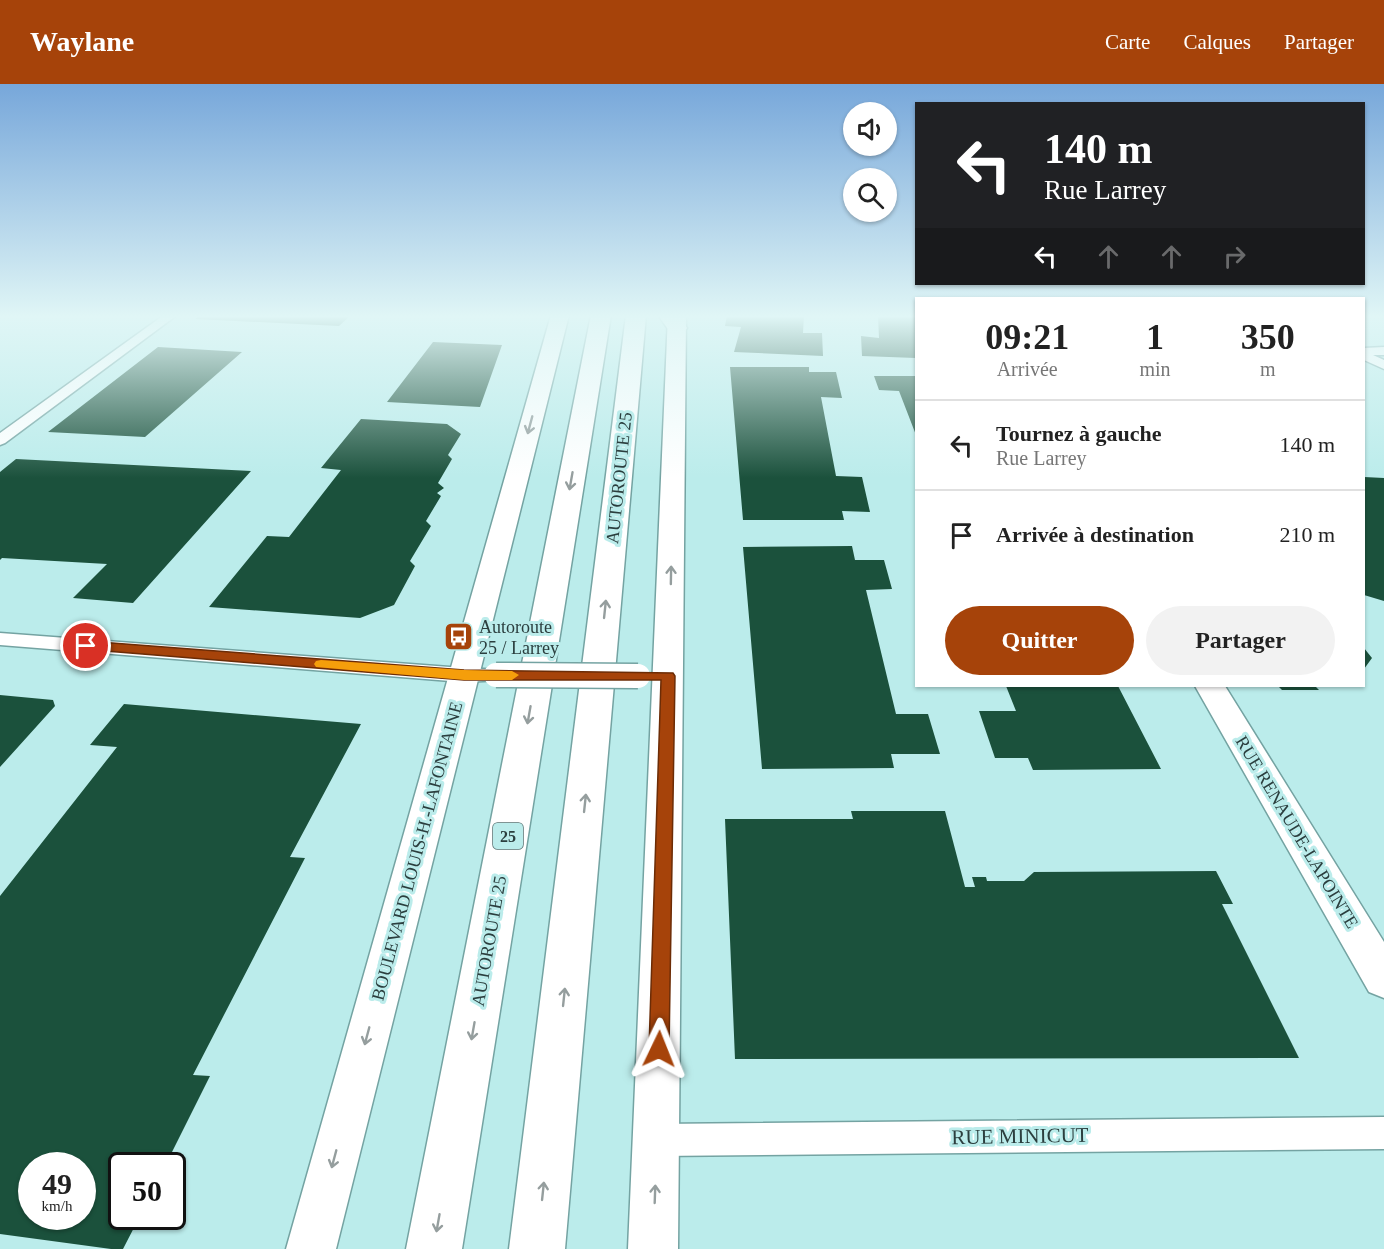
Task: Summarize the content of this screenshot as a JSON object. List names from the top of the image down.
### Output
{
  "streets": {
    "highway": ["AUTOROUTE 25", "25"],
    "main road": ["RUE RENAUDE-LAPOINTE", "BOULEVARD LOUIS-H.-LAFONTAINE"],
    "street": ["RUE MINICUT"]
  },
  "places": {
    "bus stop": ["Autoroute 25 / Larrey"]
  },
  "page": {
    "header": "Waylane",
    "nav": ["Carte", "Calques", "Partager"],
    "turn": ["140 m", "Rue Larrey"],
    "eta": [
      "09:21",
      "Arrivée",
      "1",
      "min",
      "350",
      "m"
    ],
    "list": [
      {
        "name": "Tournez à gauche",
        "note": "Rue Larrey",
        "value": "140 m"
      },
      {
        "name": "Arrivée à destination",
        "value": "210 m"
      }
    ],
    "buttons": ["Quitter", "Partager"],
    "speed": "49 km/h",
    "limit": "50"
  }
}
